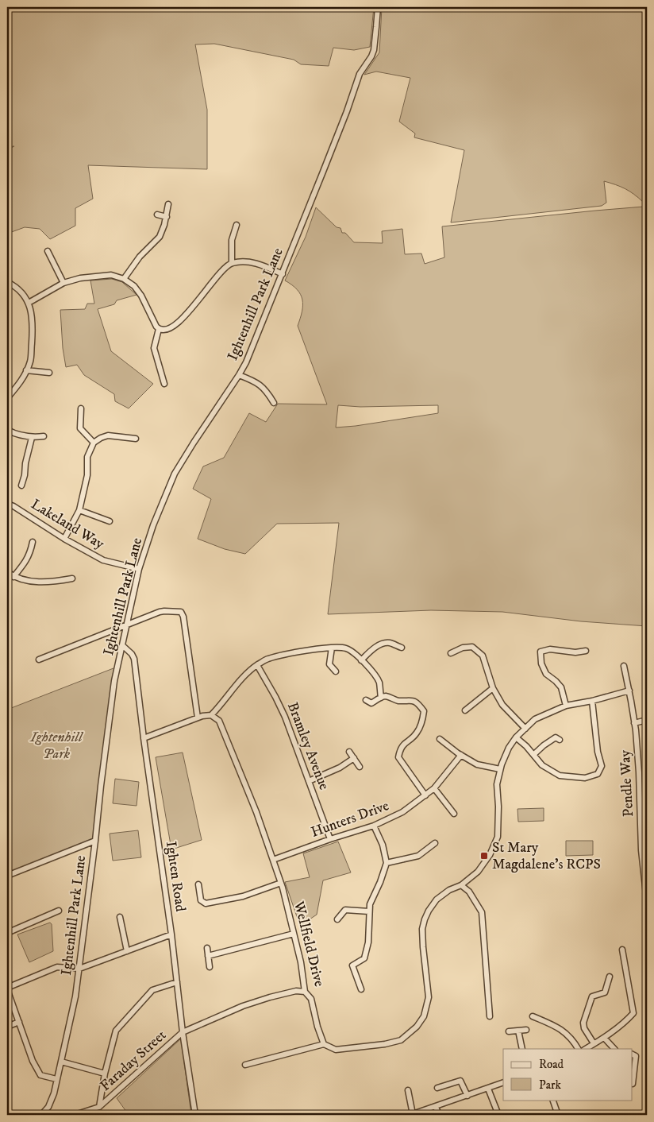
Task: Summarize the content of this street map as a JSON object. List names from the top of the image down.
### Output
{
  "streets": {
    "street": [
      "Ightenhill Park Lane",
      "Lakeland Way",
      "Bramley Avenue",
      "Pendle Way",
      "Hunters Drive",
      "Ighten Road",
      "Wellfield Drive",
      "Faraday Street"
    ]
  },
  "crossings": [
    ["Ightenhill Park Lane", "Lakeland Way"],
    ["Ightenhill Park Lane", "Ighten Road"],
    ["Bramley Avenue", "Hunters Drive"],
    ["Hunters Drive", "Wellfield Drive"],
    ["Ighten Road", "Faraday Street"],
    ["Wellfield Drive", "Faraday Street"]
  ],
  "parks": ["Ightenhill Park"],
  "places": {
    "transit": ["St Mary Magdalene's RCPS"]
  },
  "legend": ["Road", "Park"]
}
